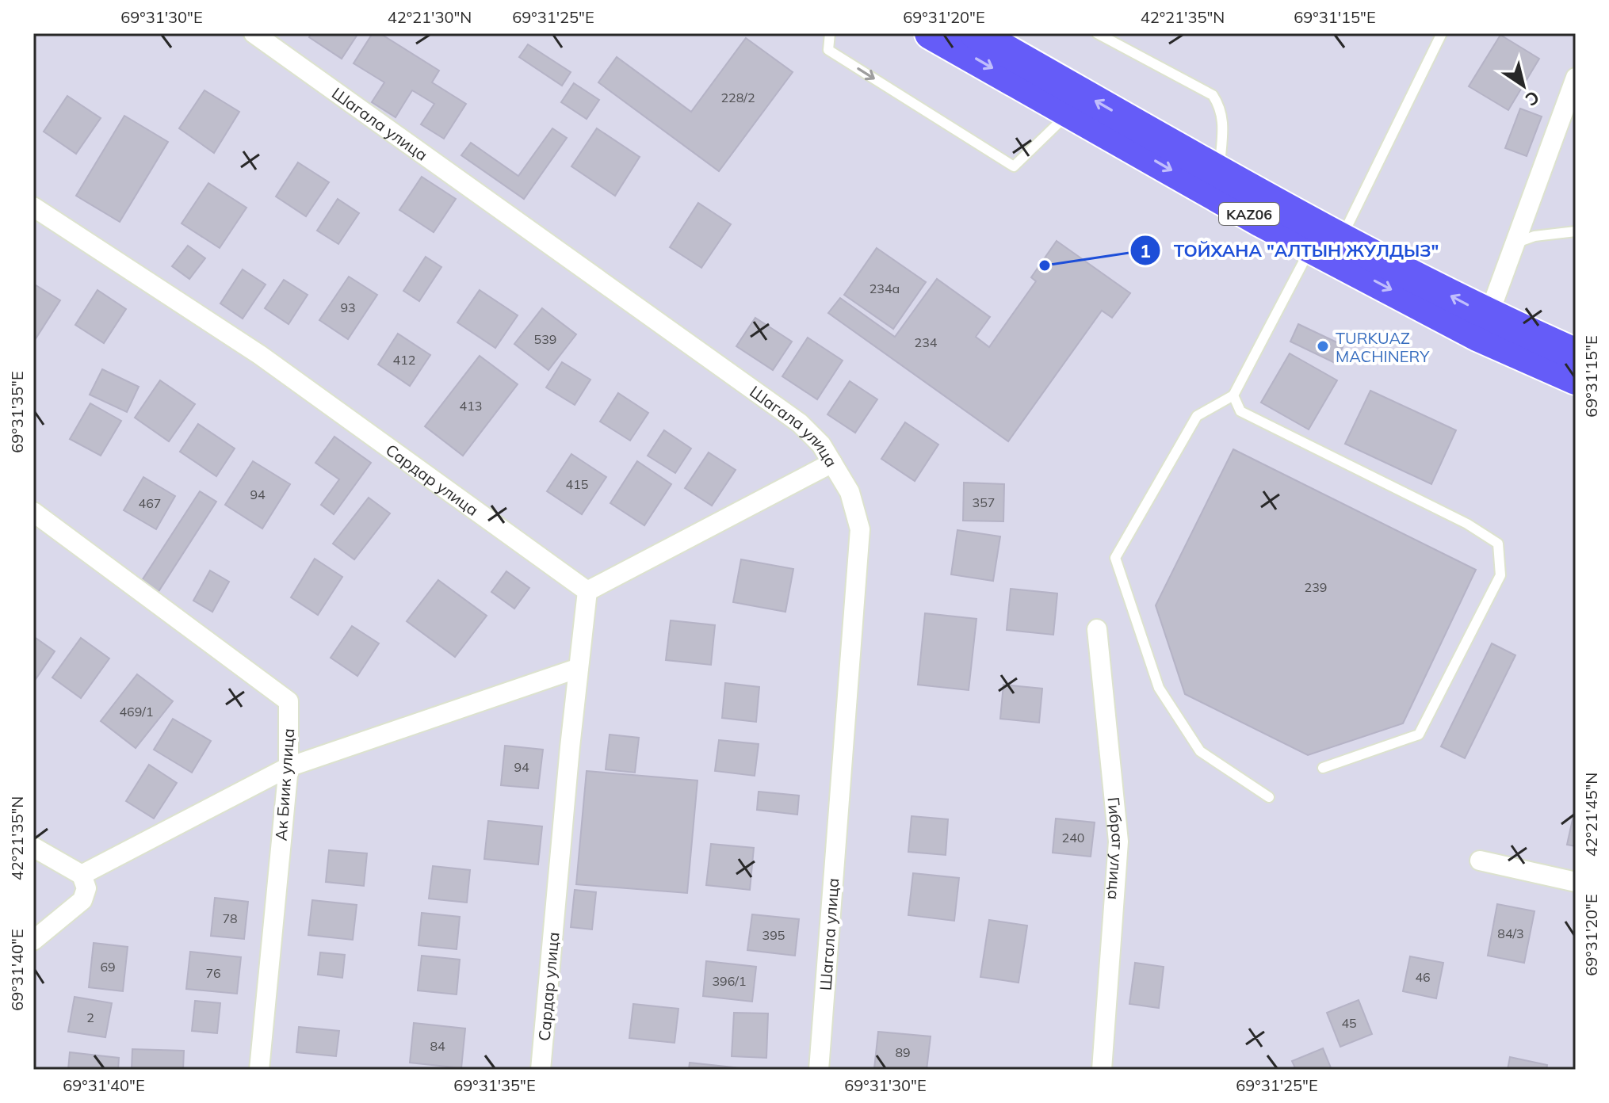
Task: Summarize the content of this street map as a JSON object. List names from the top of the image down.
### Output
{
  "streets": {
    "highway": ["KАZ06"],
    "street": [
      "Шагала улица",
      "Сардар улица",
      "Ак Биик улица",
      "Гибрат улица"
    ]
  },
  "places": ["ТОЙХАНА \"АЛТЫН ЖУЛДЫЗ\"", "TURKUAZ MACHINERY"],
  "house_numbers": [
    "228/2",
    "234а",
    "93",
    "539",
    "234",
    "412",
    "413",
    "415",
    "94",
    "357",
    "467",
    "239",
    "469/1",
    "94",
    "240",
    "78",
    "84/3",
    "395",
    "69",
    "76",
    "46",
    "396/1",
    "2",
    "45",
    "84",
    "89"
  ],
  "north": "bottom right",
  "coordinates": [
    "69°31'30\"E",
    "42°21'30\"N",
    "69°31'25\"E",
    "69°31'20\"E",
    "42°21'35\"N",
    "69°31'15\"E",
    "69°31'35\"E",
    "42°21'45\"N",
    "69°31'40\"E"
  ]
}
